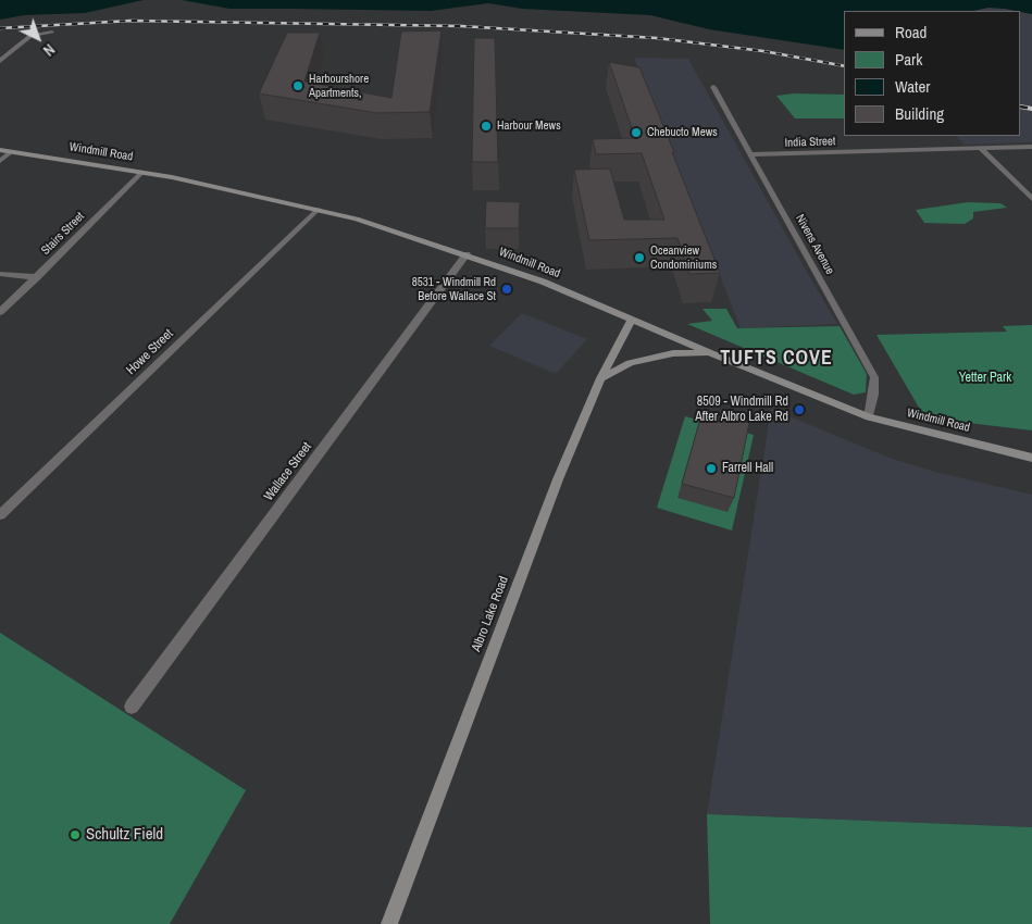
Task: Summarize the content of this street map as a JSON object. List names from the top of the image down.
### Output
{
  "streets": {
    "main road": ["Windmill Road", "Albro Lake Road"],
    "street": [
      "India Street",
      "Stairs Street",
      "Nivens Avenue",
      "Howe Street",
      "Wallace Street"
    ]
  },
  "crossings": [
    ["India Street", "Nivens Avenue"],
    ["Windmill Road", "Stairs Street"],
    ["Windmill Road", "Nivens Avenue"],
    ["Windmill Road", "Howe Street"],
    ["Windmill Road", "Wallace Street"],
    ["Windmill Road", "Albro Lake Road"]
  ],
  "districts": ["TUFTS COVE"],
  "parks": ["Yetter Park"],
  "places": [
    "Harbourshore Apartments,",
    "Harbour Mews",
    "Chebucto Mews",
    "Oceanview Condominiums",
    "8531 - Windmill Rd Before Wallace St",
    "8509 - Windmill Rd After Albro Lake Rd",
    "Farrell Hall",
    "Schultz Field"
  ],
  "legend": [
    "Road",
    "Park",
    "Water",
    "Building"
  ],
  "north": "bottom right"
}
